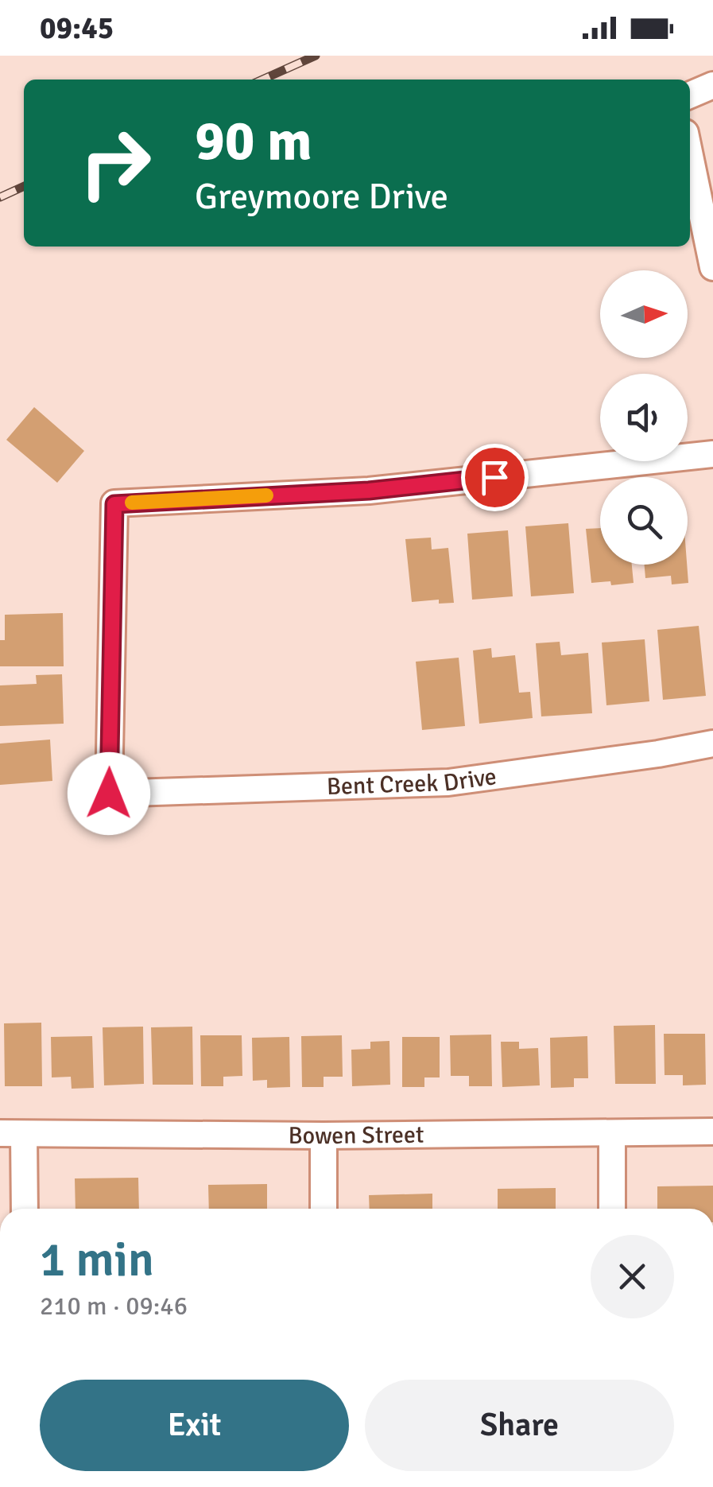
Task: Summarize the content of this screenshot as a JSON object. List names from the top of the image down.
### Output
{
  "streets": {
    "street": ["Bent Creek Drive", "Bowen Street"]
  },
  "north": "right",
  "page": {
    "status": "09:45",
    "turn": ["90 m", "Greymoore Drive"],
    "heading": ["1 min", "210 m · 09:46"],
    "buttons": ["Exit", "Share"]
  }
}
